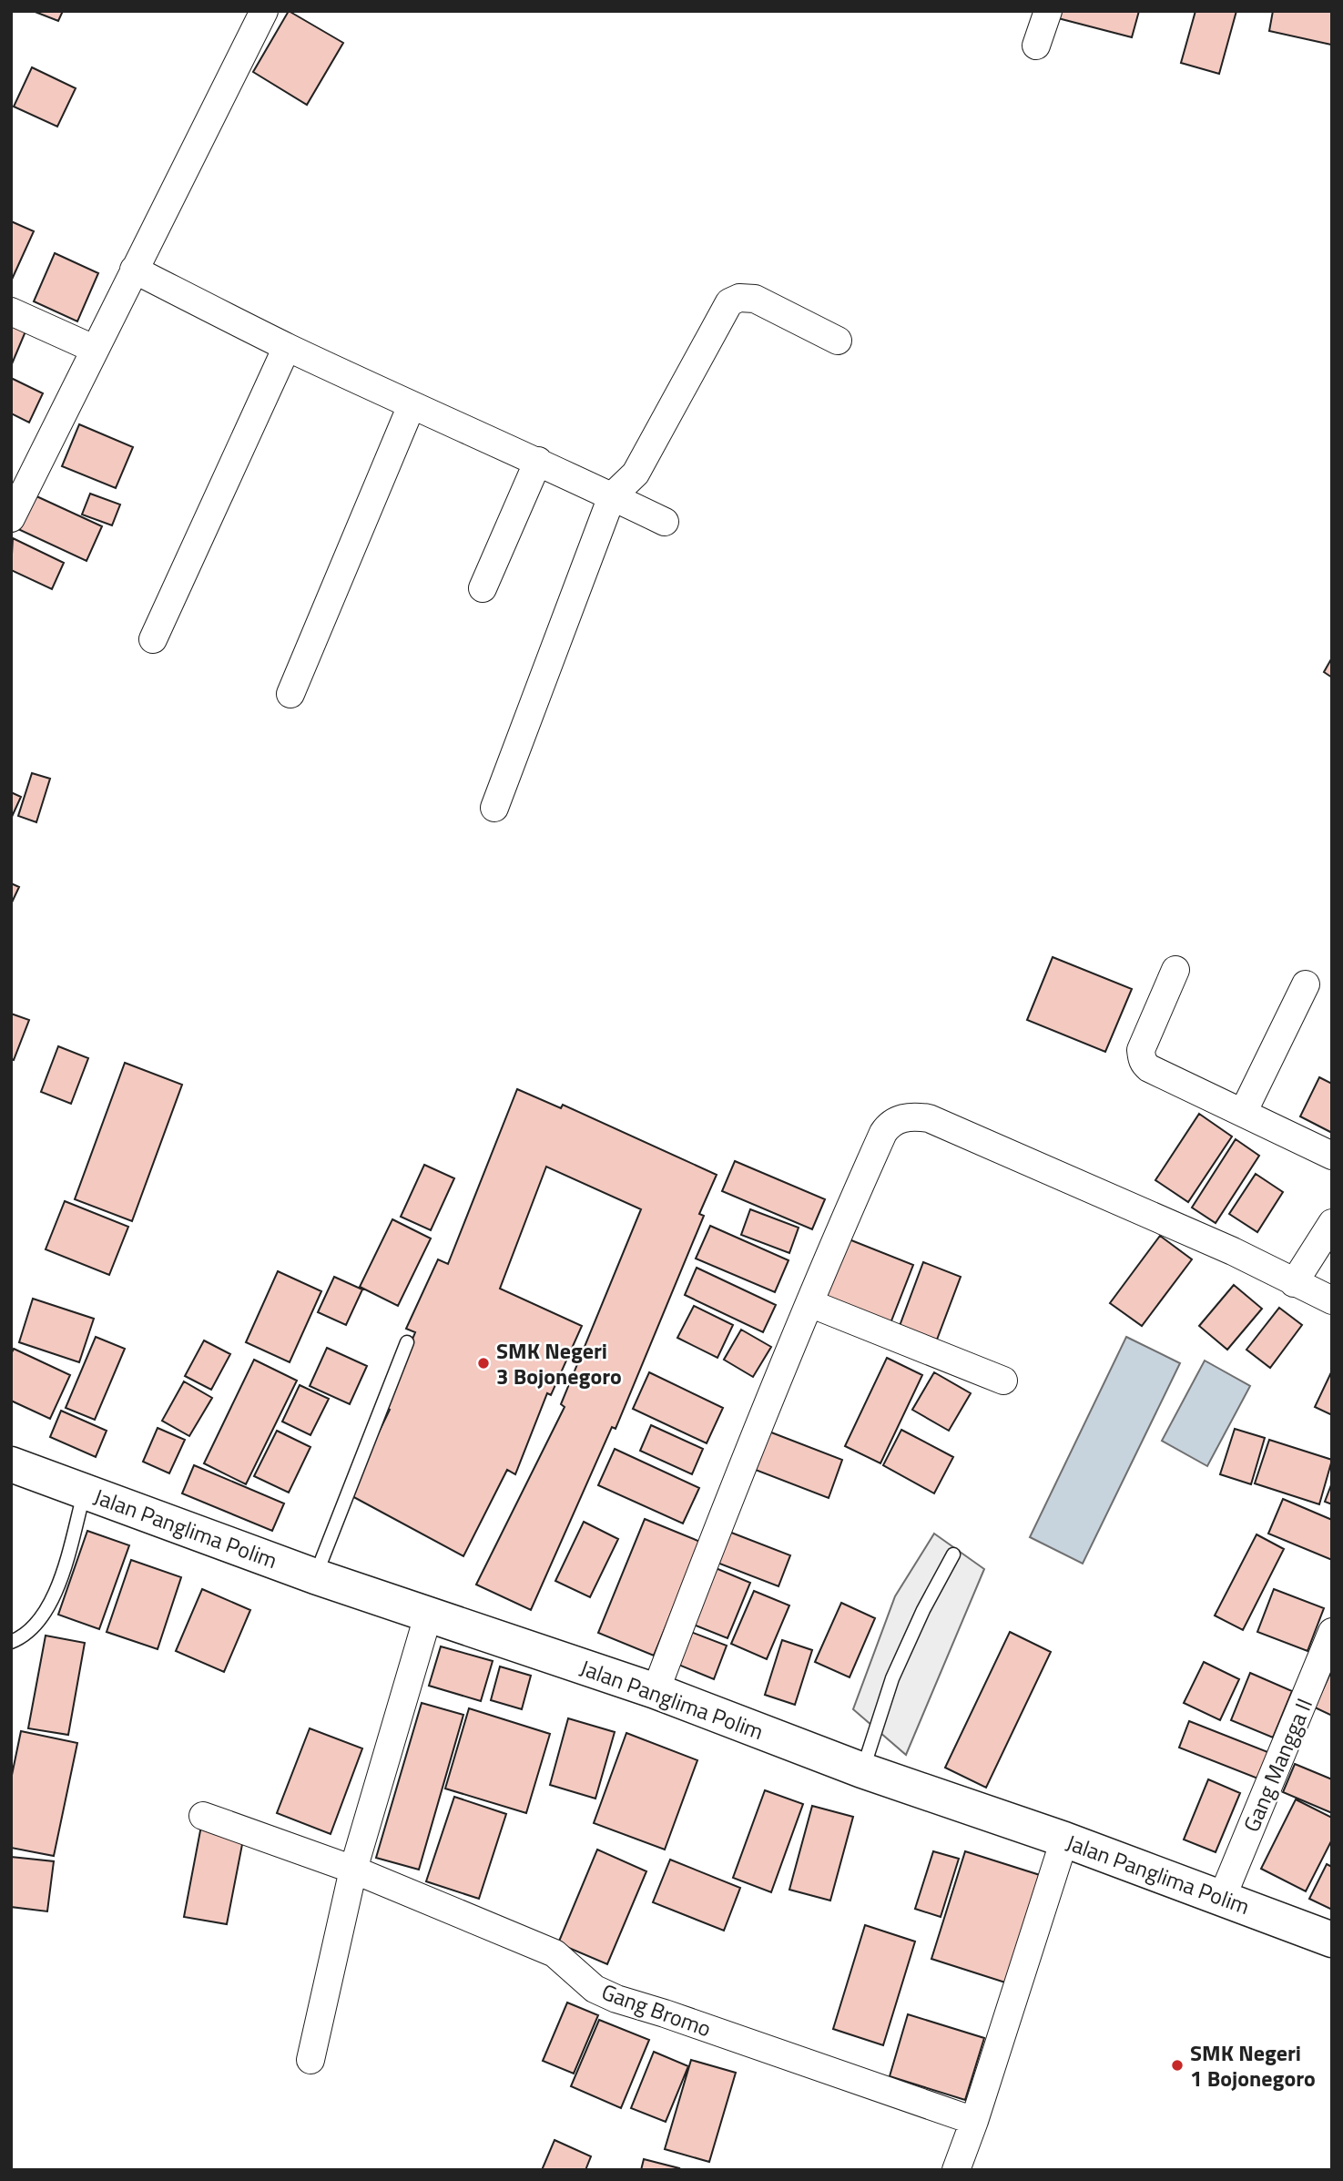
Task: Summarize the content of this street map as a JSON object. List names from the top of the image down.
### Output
{
  "streets": {
    "main road": ["Jalan Panglima Polim"],
    "street": ["Gang Mangga II", "Gang Bromo"]
  },
  "crossings": [
    ["Jalan Panglima Polim", "Gang Mangga II"]
  ],
  "places": ["SMK Negeri 3 Bojonegoro", "SMK Negeri 1 Bojonegoro"]
}
